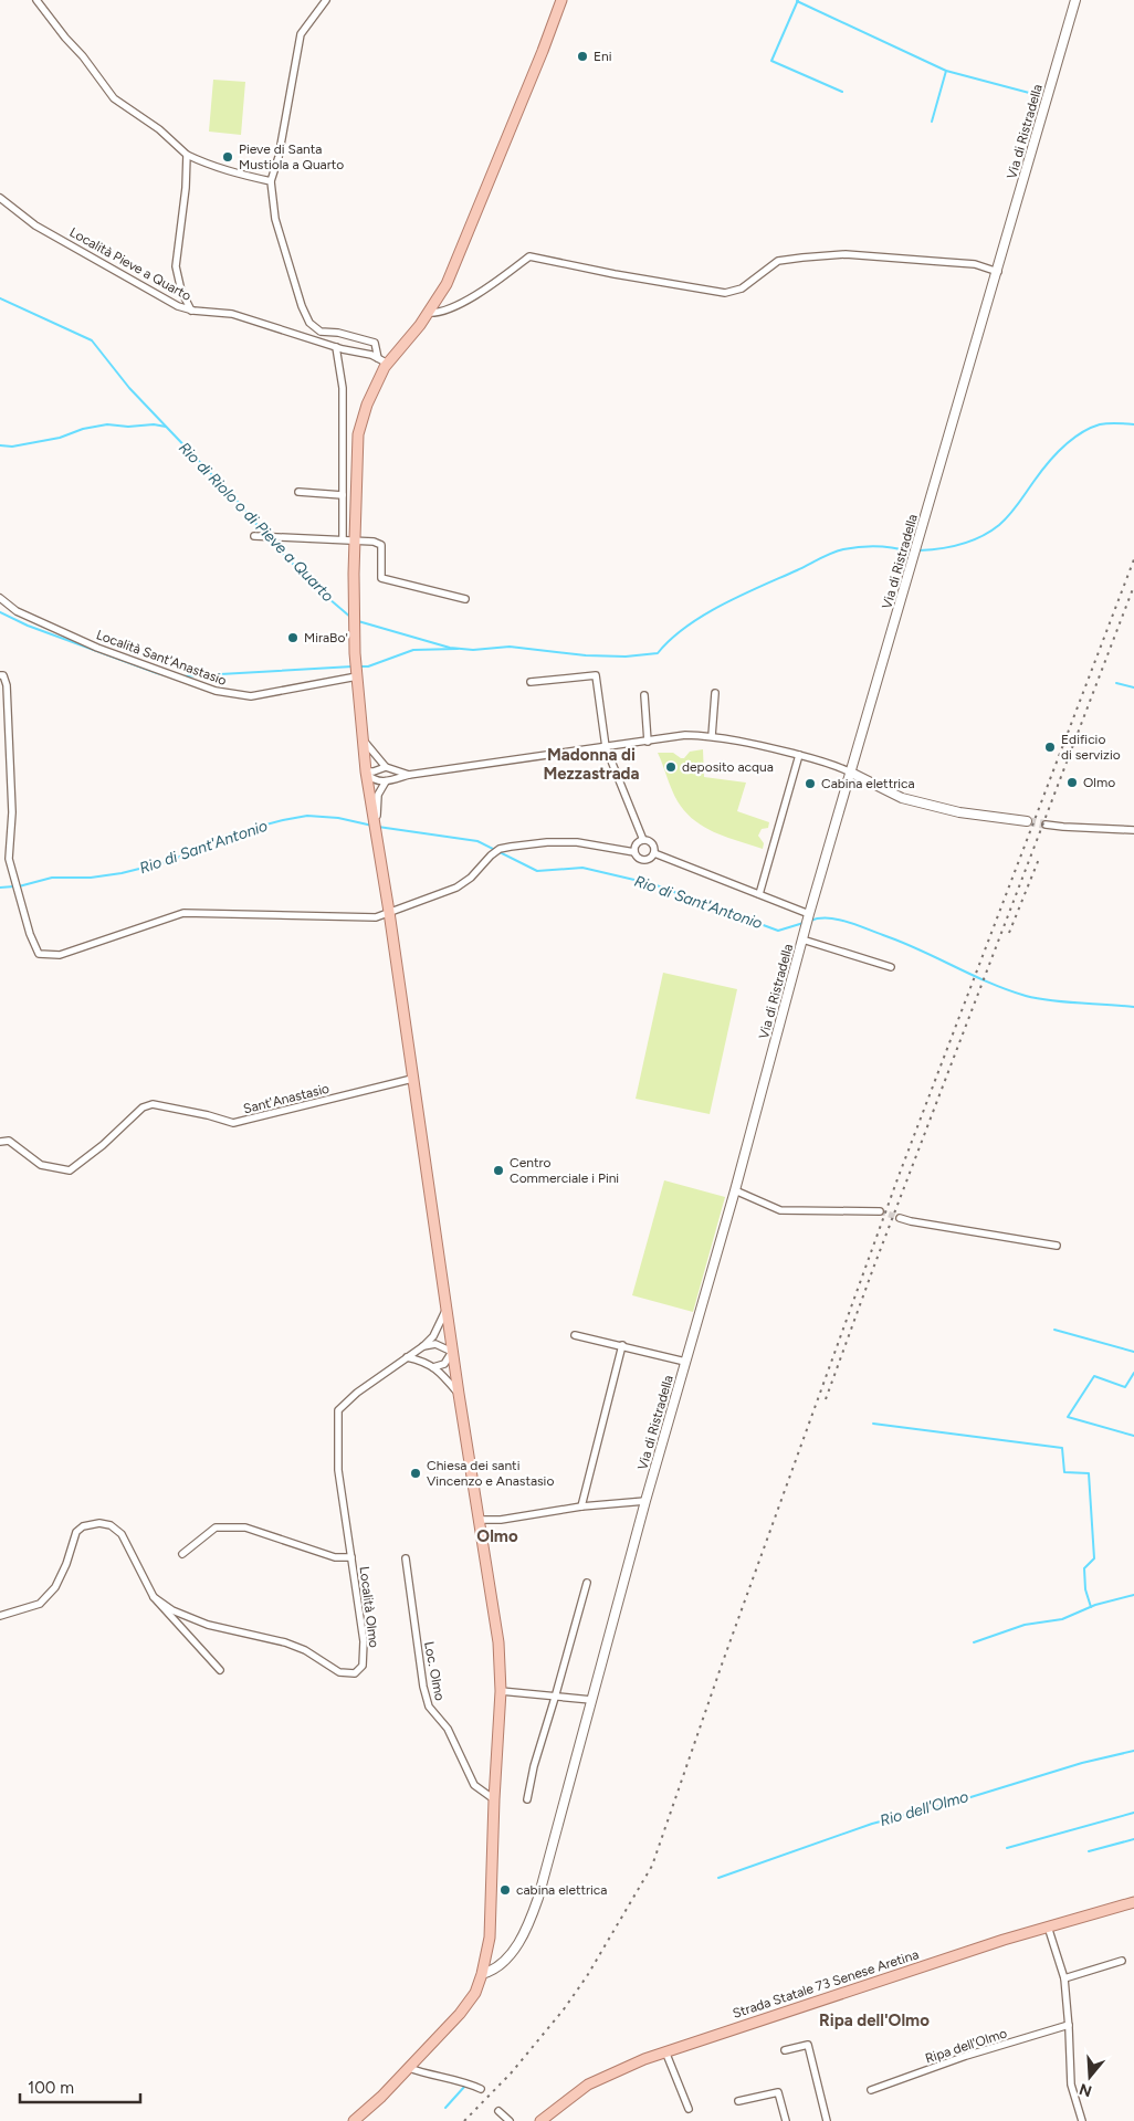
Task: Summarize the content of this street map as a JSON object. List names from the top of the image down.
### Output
{
  "streets": {
    "main road": ["Strada Statale 73 Senese Aretina"],
    "street": [
      "Via di Ristradella",
      "Località Pieve a Quarto",
      "Località Sant'Anastasio",
      "Sant'Anastasio",
      "Località Olmo",
      "Loc. Olmo",
      "Ripa dell'Olmo"
    ]
  },
  "districts": ["Madonna di Mezzastrada", "Olmo", "Ripa dell'Olmo"],
  "water": ["Rio di Riolo o di Pieve a Quarto", "Rio di Sant'Antonio", "Rio dell'Olmo"],
  "places": [
    "Eni",
    "Pieve di Santa Mustiola a Quarto",
    "MiraBo'",
    "Edificio di servizio",
    "deposito acqua",
    "Olmo",
    "Cabina elettrica",
    "Centro Commerciale i Pini",
    "Chiesa dei santi Vincenzo e Anastasio",
    "cabina elettrica"
  ],
  "scale_bar": "100 m",
  "north": "bottom"
}
